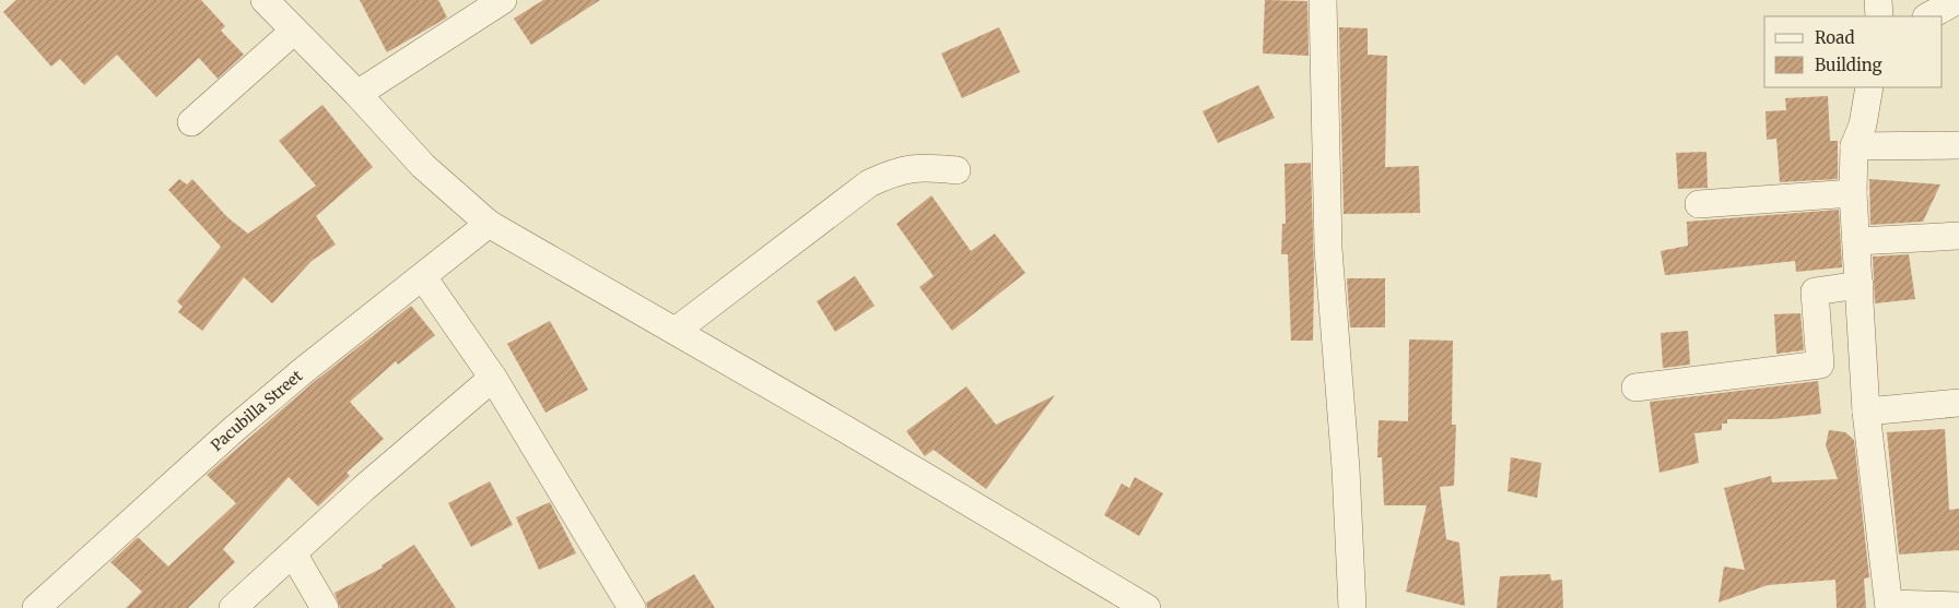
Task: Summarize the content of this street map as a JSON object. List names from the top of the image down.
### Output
{
  "streets": {
    "street": ["Pacubilla Street"]
  },
  "legend": ["Road", "Building"]
}
